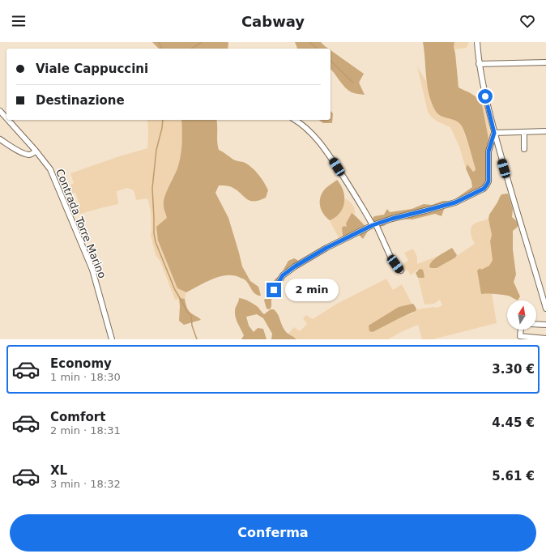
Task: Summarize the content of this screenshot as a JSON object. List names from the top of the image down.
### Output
{
  "streets": {
    "street": ["Contrada Torre Marino"]
  },
  "north": "top",
  "page": {
    "header": "Cabway",
    "banner": ["Viale Cappuccini", "Destinazione"],
    "bubble": "2 min",
    "list": [
      {
        "name": "Economy",
        "note": "1 min · 18:30",
        "value": "3.30 €"
      },
      {
        "name": "Comfort",
        "note": "2 min · 18:31",
        "value": "4.45 €"
      },
      {
        "name": "XL",
        "note": "3 min · 18:32",
        "value": "5.61 €"
      }
    ],
    "buttons": "Conferma"
  }
}
